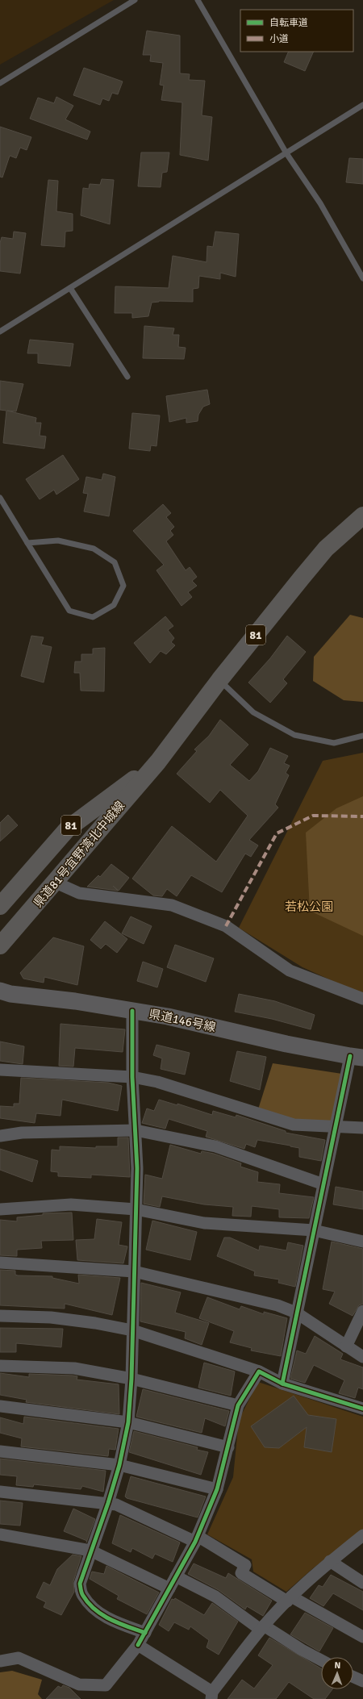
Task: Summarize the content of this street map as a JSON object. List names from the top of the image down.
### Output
{
  "streets": {
    "main road": ["81", "県道81号宜野湾北中城線", "県道146号線"]
  },
  "parks": ["若松公園"],
  "legend": ["自転車道", "小道"],
  "north": "top"
}
